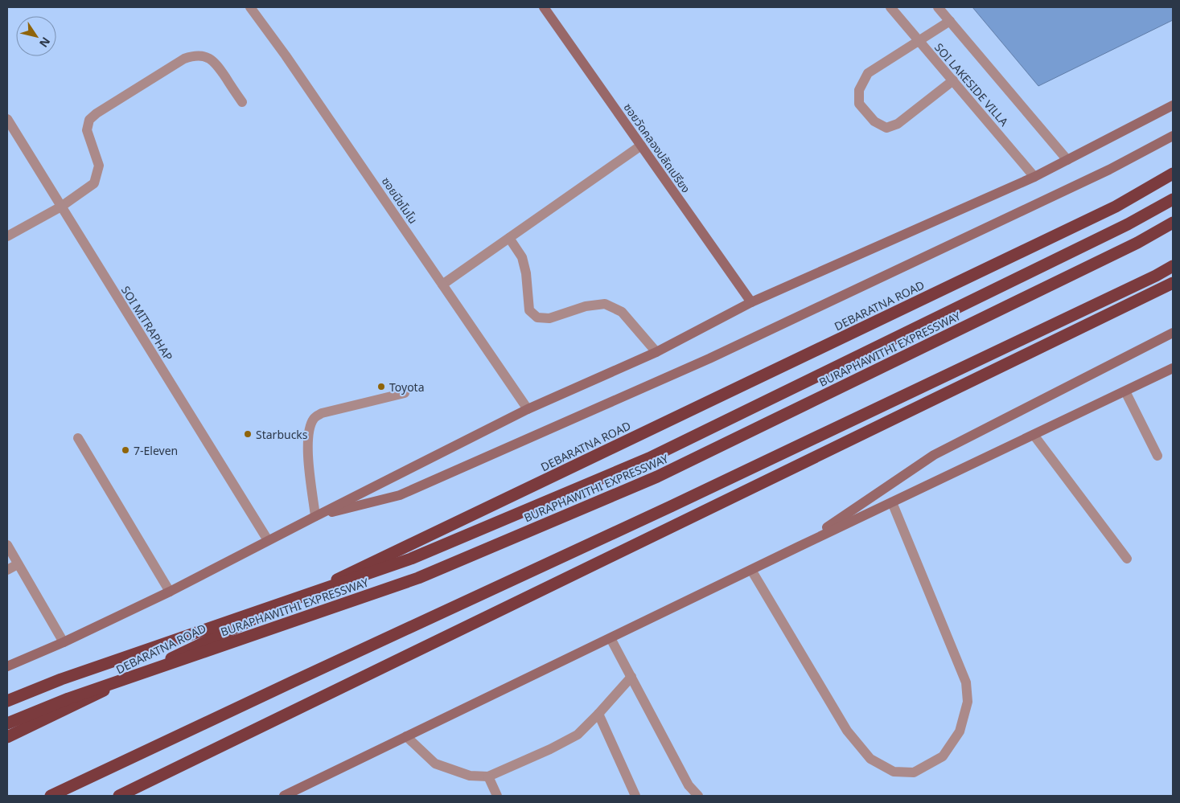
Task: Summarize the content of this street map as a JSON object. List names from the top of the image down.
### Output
{
  "streets": {
    "highway": ["DEBARATNA ROAD", "BURAPHAWITHI EXPRESSWAY"],
    "main road": ["ซอยวัดคลองปลัดเปรียง"],
    "street": ["SOI LAKESIDE VILLA", "ซอยนีชโมโน", "SOI MITRAPHAP"]
  },
  "places": ["Toyota", "Starbucks", "7-Eleven"],
  "north": "bottom right"
}
